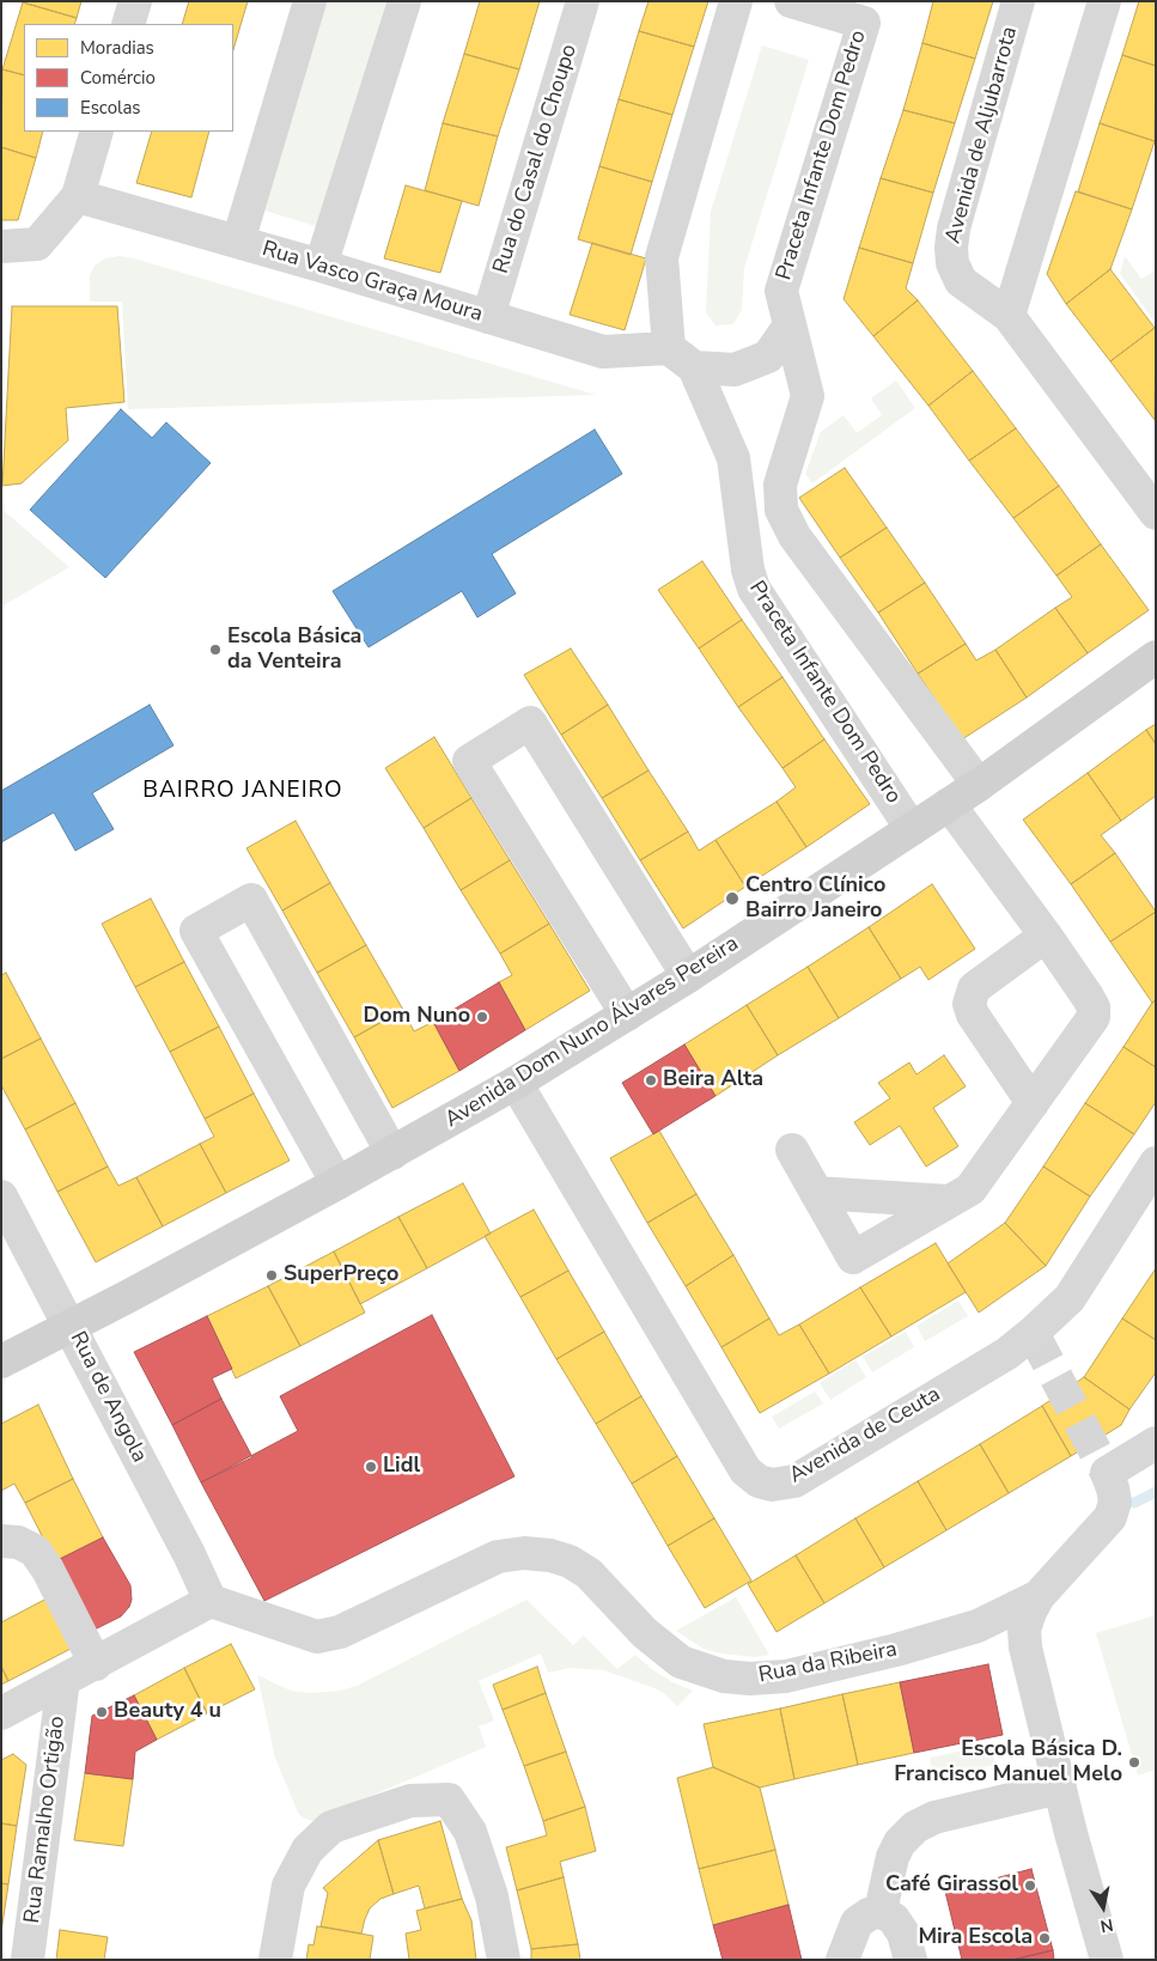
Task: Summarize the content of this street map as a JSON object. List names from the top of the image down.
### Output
{
  "streets": {
    "street": [
      "Avenida de Aljubarrota",
      "Praceta Infante Dom Pedro",
      "Rua do Casal do Choupo",
      "Rua Vasco Graça Moura",
      "Avenida Dom Nuno Álvares Pereira",
      "Rua de Angola",
      "Avenida de Ceuta",
      "Rua da Ribeira",
      "Rua Ramalho Ortigão"
    ]
  },
  "crossings": [
    ["Praceta Infante Dom Pedro", "Rua Vasco Graça Moura"],
    ["Praceta Infante Dom Pedro", "Avenida Dom Nuno Álvares Pereira"],
    ["Rua do Casal do Choupo", "Rua Vasco Graça Moura"],
    ["Avenida Dom Nuno Álvares Pereira", "Rua de Angola"],
    ["Avenida Dom Nuno Álvares Pereira", "Avenida de Ceuta"],
    ["Rua de Angola", "Rua da Ribeira"]
  ],
  "districts": ["BAIRRO JANEIRO"],
  "places": [
    "Escola Básica da Venteira",
    "Centro Clínico Bairro Janeiro",
    "Dom Nuno",
    "Beira Alta",
    "SuperPreço",
    "Lidl",
    "Beauty 4 u",
    "Escola Básica D. Francisco Manuel Melo",
    "Café Girassol",
    "Mira Escola"
  ],
  "legend": ["Moradias", "Comércio", "Escolas"],
  "north": "bottom"
}
